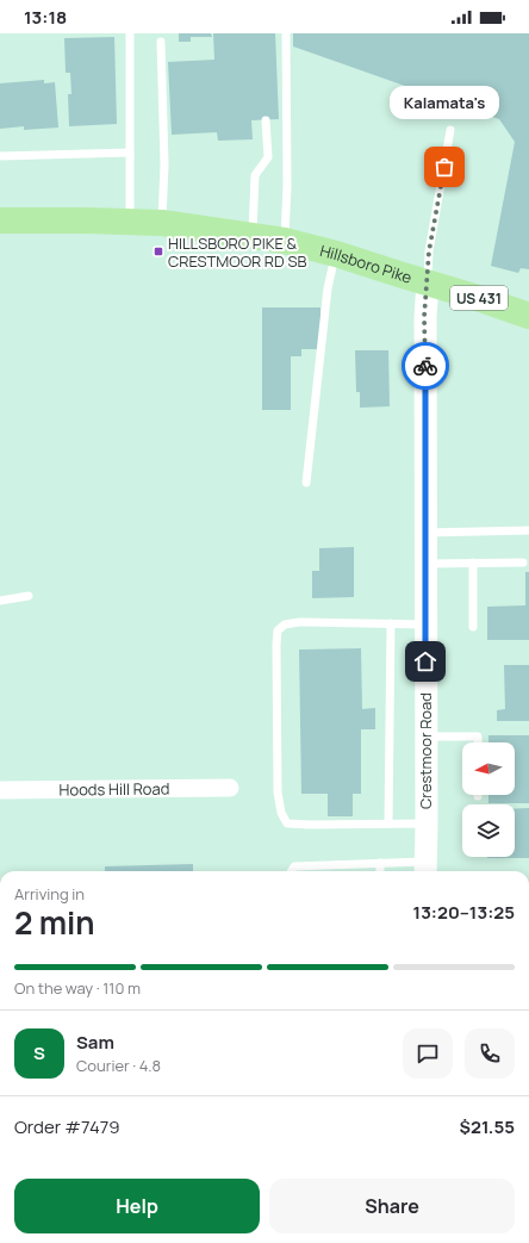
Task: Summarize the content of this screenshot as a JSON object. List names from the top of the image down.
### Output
{
  "streets": {
    "main road": ["Hillsboro Pike", "US 431"],
    "street": ["Crestmoor Road", "Hoods Hill Road"]
  },
  "crossings": [
    ["Hillsboro Pike", "Crestmoor Road"]
  ],
  "places": {
    "other": ["Kalamata's"],
    "transit": ["HILLSBORO PIKE & CRESTMOOR RD SB"]
  },
  "north": "left",
  "page": {
    "status": "13:18",
    "bubble": "Kalamata's",
    "heading": ["2 min", "Arriving in", "13:20–13:25"],
    "panel": [
      "Sam",
      "Courier · 4.8",
      "Order #7479",
      "$21.55"
    ],
    "bar": "On the way · 110 m",
    "round": "S",
    "buttons": ["Help", "Share"]
  }
}
